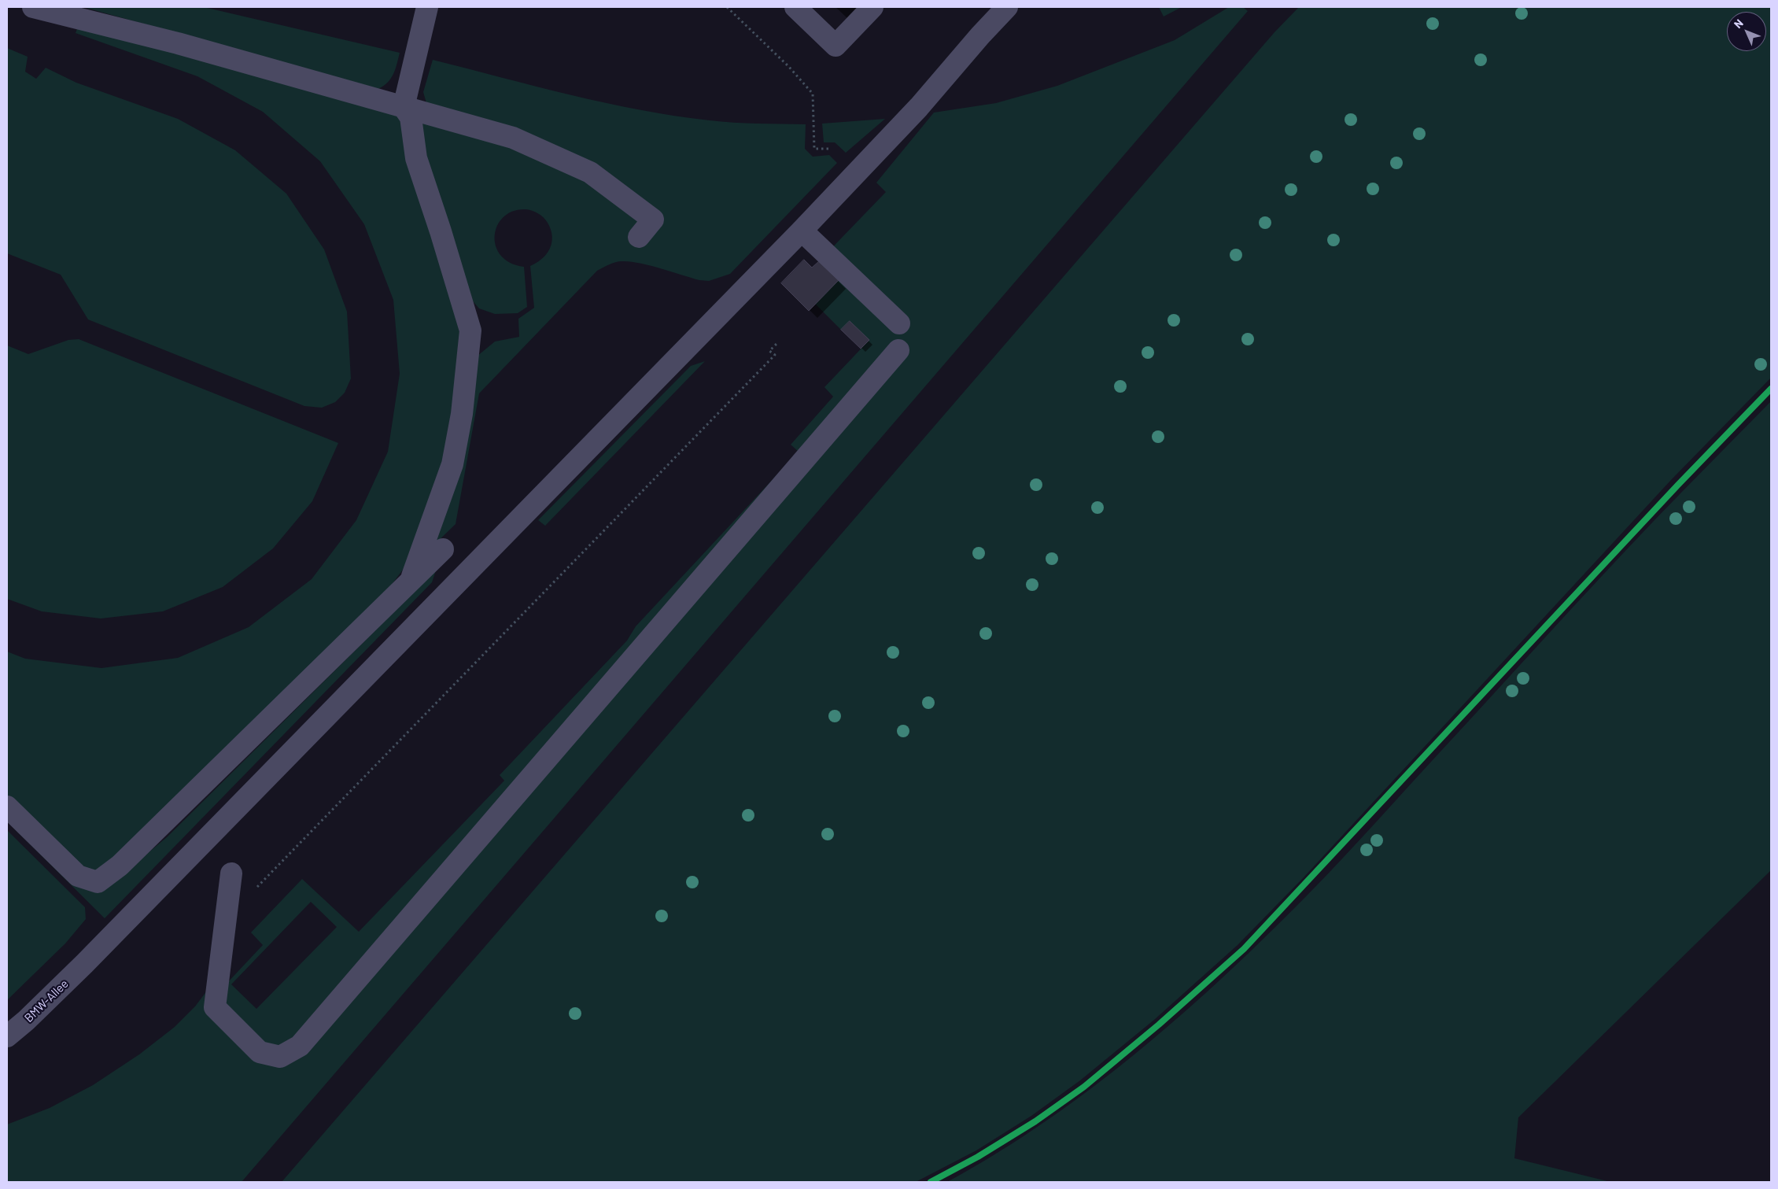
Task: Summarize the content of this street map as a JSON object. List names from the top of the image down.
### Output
{
  "streets": {
    "lane": ["BMW-Allee"]
  },
  "north": "top left"
}
